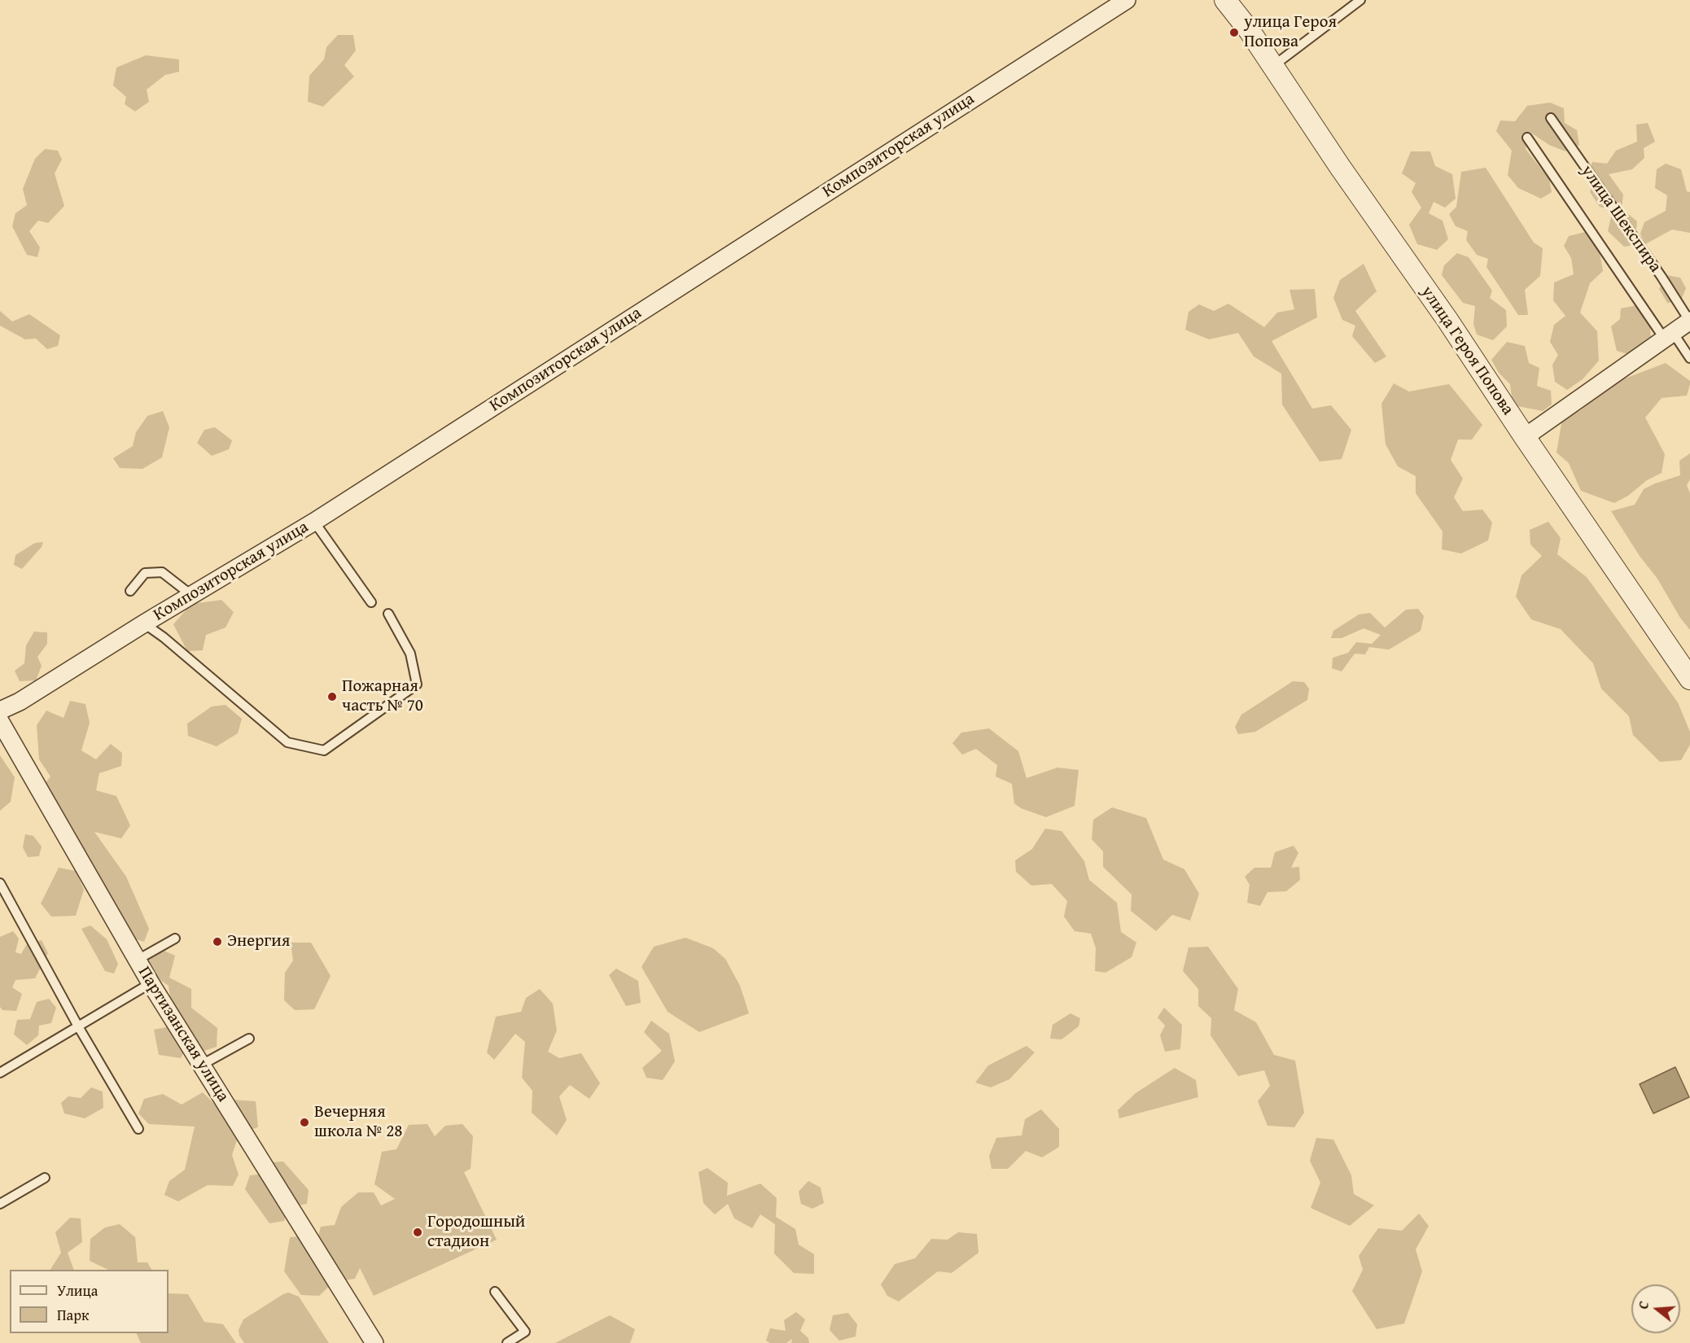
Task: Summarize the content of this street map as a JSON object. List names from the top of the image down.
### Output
{
  "streets": {
    "street": [
      "Композиторская улица",
      "улица Шекспира",
      "улица Героя Попова",
      "Партизанская улица"
    ]
  },
  "crossings": [
    ["улица Шекспира", "улица Героя Попова"]
  ],
  "places": [
    "улица Героя Попова",
    "Пожарная часть № 70",
    "Энергия",
    "Вечерняя школа № 28",
    "Городошный стадион"
  ],
  "legend": ["Улица", "Парк"],
  "north": "left"
}
